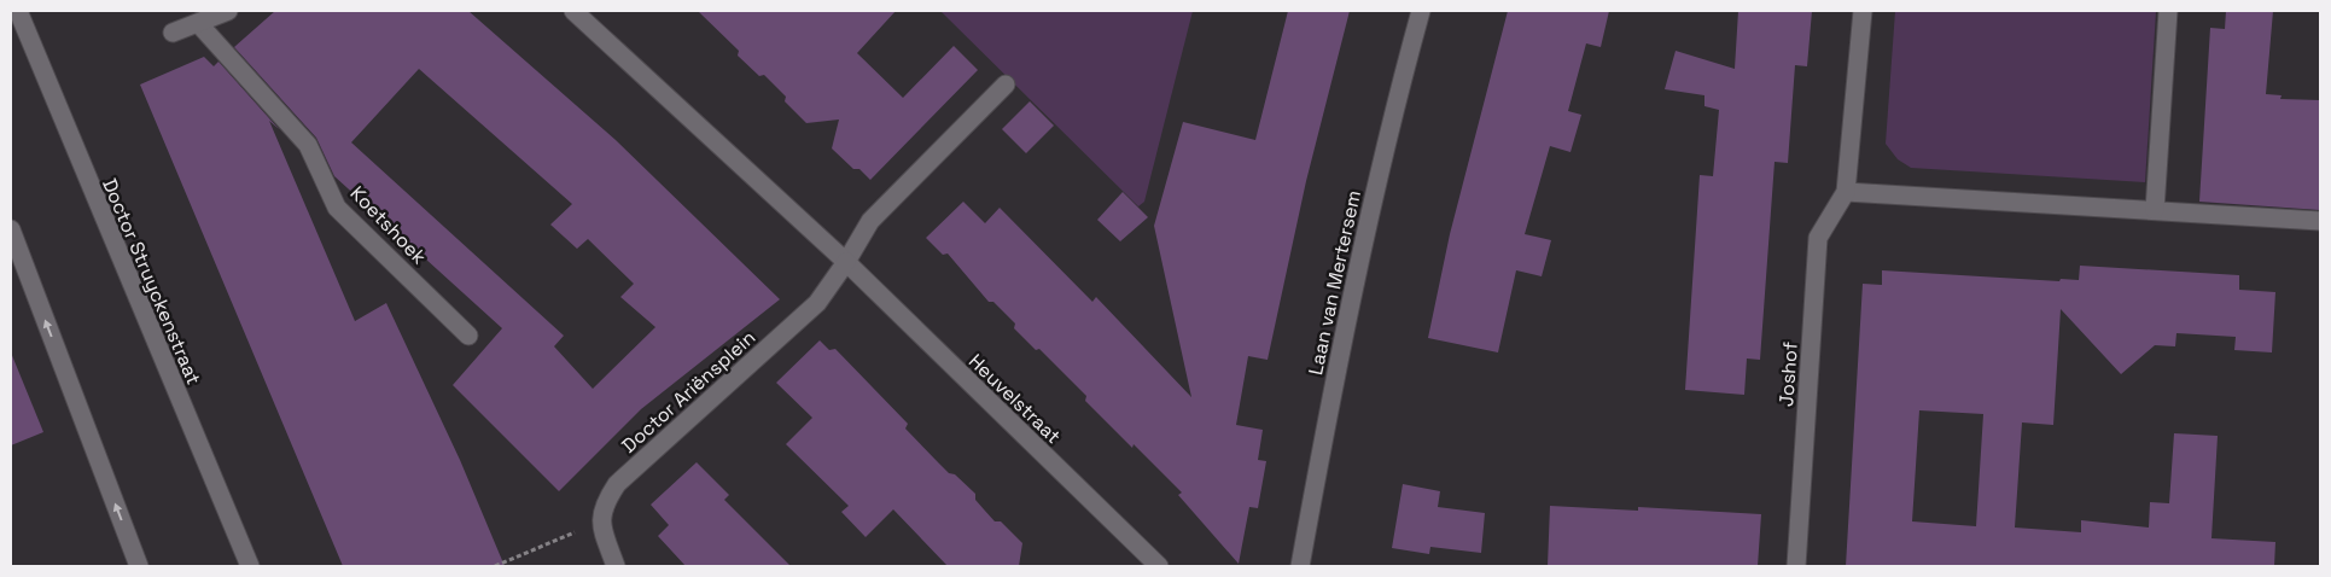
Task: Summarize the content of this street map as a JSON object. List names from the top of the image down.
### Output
{
  "streets": {
    "street": [
      "Koetshoek",
      "Doctor Struyckenstraat",
      "Laan van Mertersem",
      "Joshof",
      "Doctor Ariënsplein",
      "Heuvelstraat"
    ]
  },
  "crossings": [
    ["Doctor Ariënsplein", "Heuvelstraat"]
  ]
}
